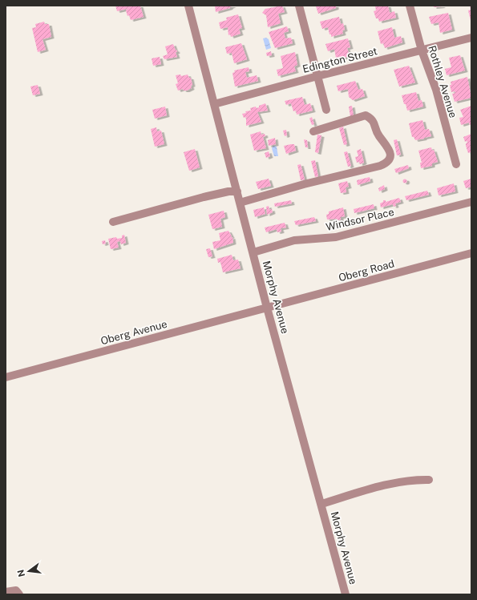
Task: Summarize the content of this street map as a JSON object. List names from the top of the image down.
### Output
{
  "streets": {
    "street": [
      "Edington Street",
      "Rothley Avenue",
      "Windsor Place",
      "Oberg Road",
      "Morphy Avenue",
      "Oberg Avenue"
    ]
  },
  "crossings": [
    ["Edington Street", "Rothley Avenue"],
    ["Edington Street", "Morphy Avenue"],
    ["Windsor Place", "Morphy Avenue"],
    ["Oberg Road", "Morphy Avenue"],
    ["Oberg Road", "Oberg Avenue"],
    ["Morphy Avenue", "Oberg Avenue"]
  ],
  "north": "left"
}
